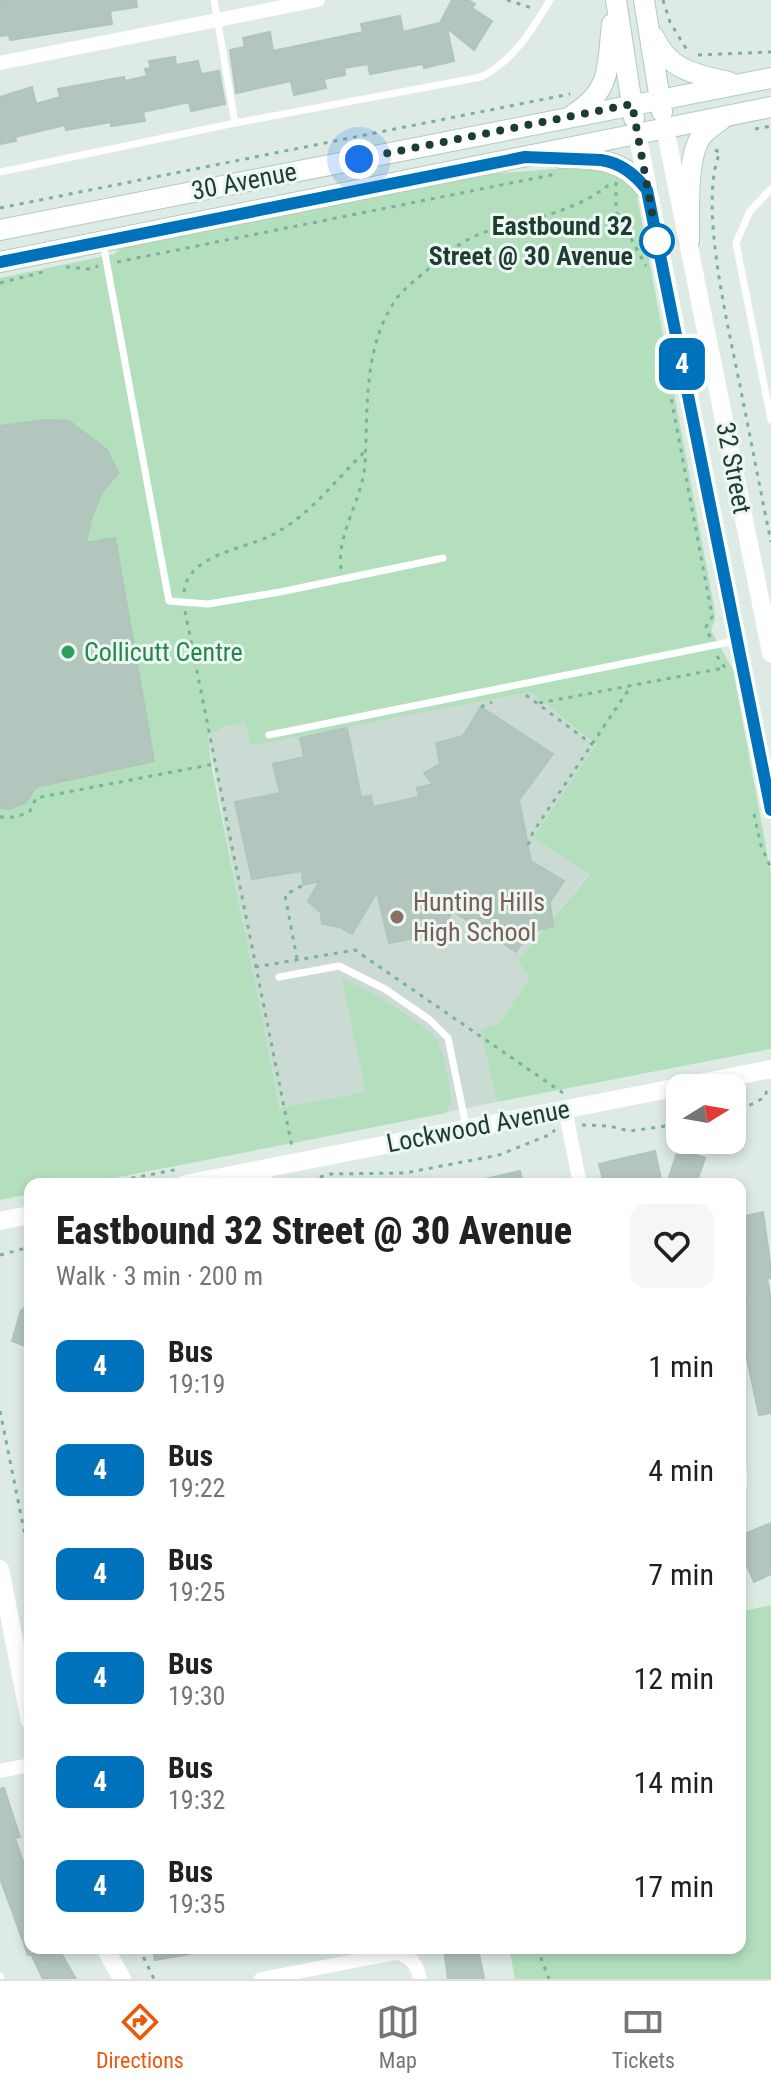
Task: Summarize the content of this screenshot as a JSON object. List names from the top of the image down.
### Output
{
  "streets": {
    "main road": ["30 Avenue", "32 Street"],
    "street": ["Lockwood Avenue"]
  },
  "crossings": [
    ["30 Avenue", "32 Street"]
  ],
  "places": ["Eastbound 32 Street @ 30 Avenue", "Collicutt Centre", "Hunting Hills High School"],
  "lines": ["bus line 4"],
  "north": "right",
  "page": {
    "on_map": "4",
    "heading": ["Eastbound 32 Street @ 30 Avenue", "Walk · 3 min · 200 m"],
    "list": [
      {
        "mark": "4",
        "name": "Bus",
        "note": "19:19",
        "value": "1 min"
      },
      {
        "mark": "4",
        "name": "Bus",
        "note": "19:22",
        "value": "4 min"
      },
      {
        "mark": "4",
        "name": "Bus",
        "note": "19:25",
        "value": "7 min"
      },
      {
        "mark": "4",
        "name": "Bus",
        "note": "19:30",
        "value": "12 min"
      },
      {
        "mark": "4",
        "name": "Bus",
        "note": "19:32",
        "value": "14 min"
      },
      {
        "mark": "4",
        "name": "Bus",
        "note": "19:35",
        "value": "17 min"
      }
    ],
    "tabs": ["Directions", "Map", "Tickets"]
  }
}
